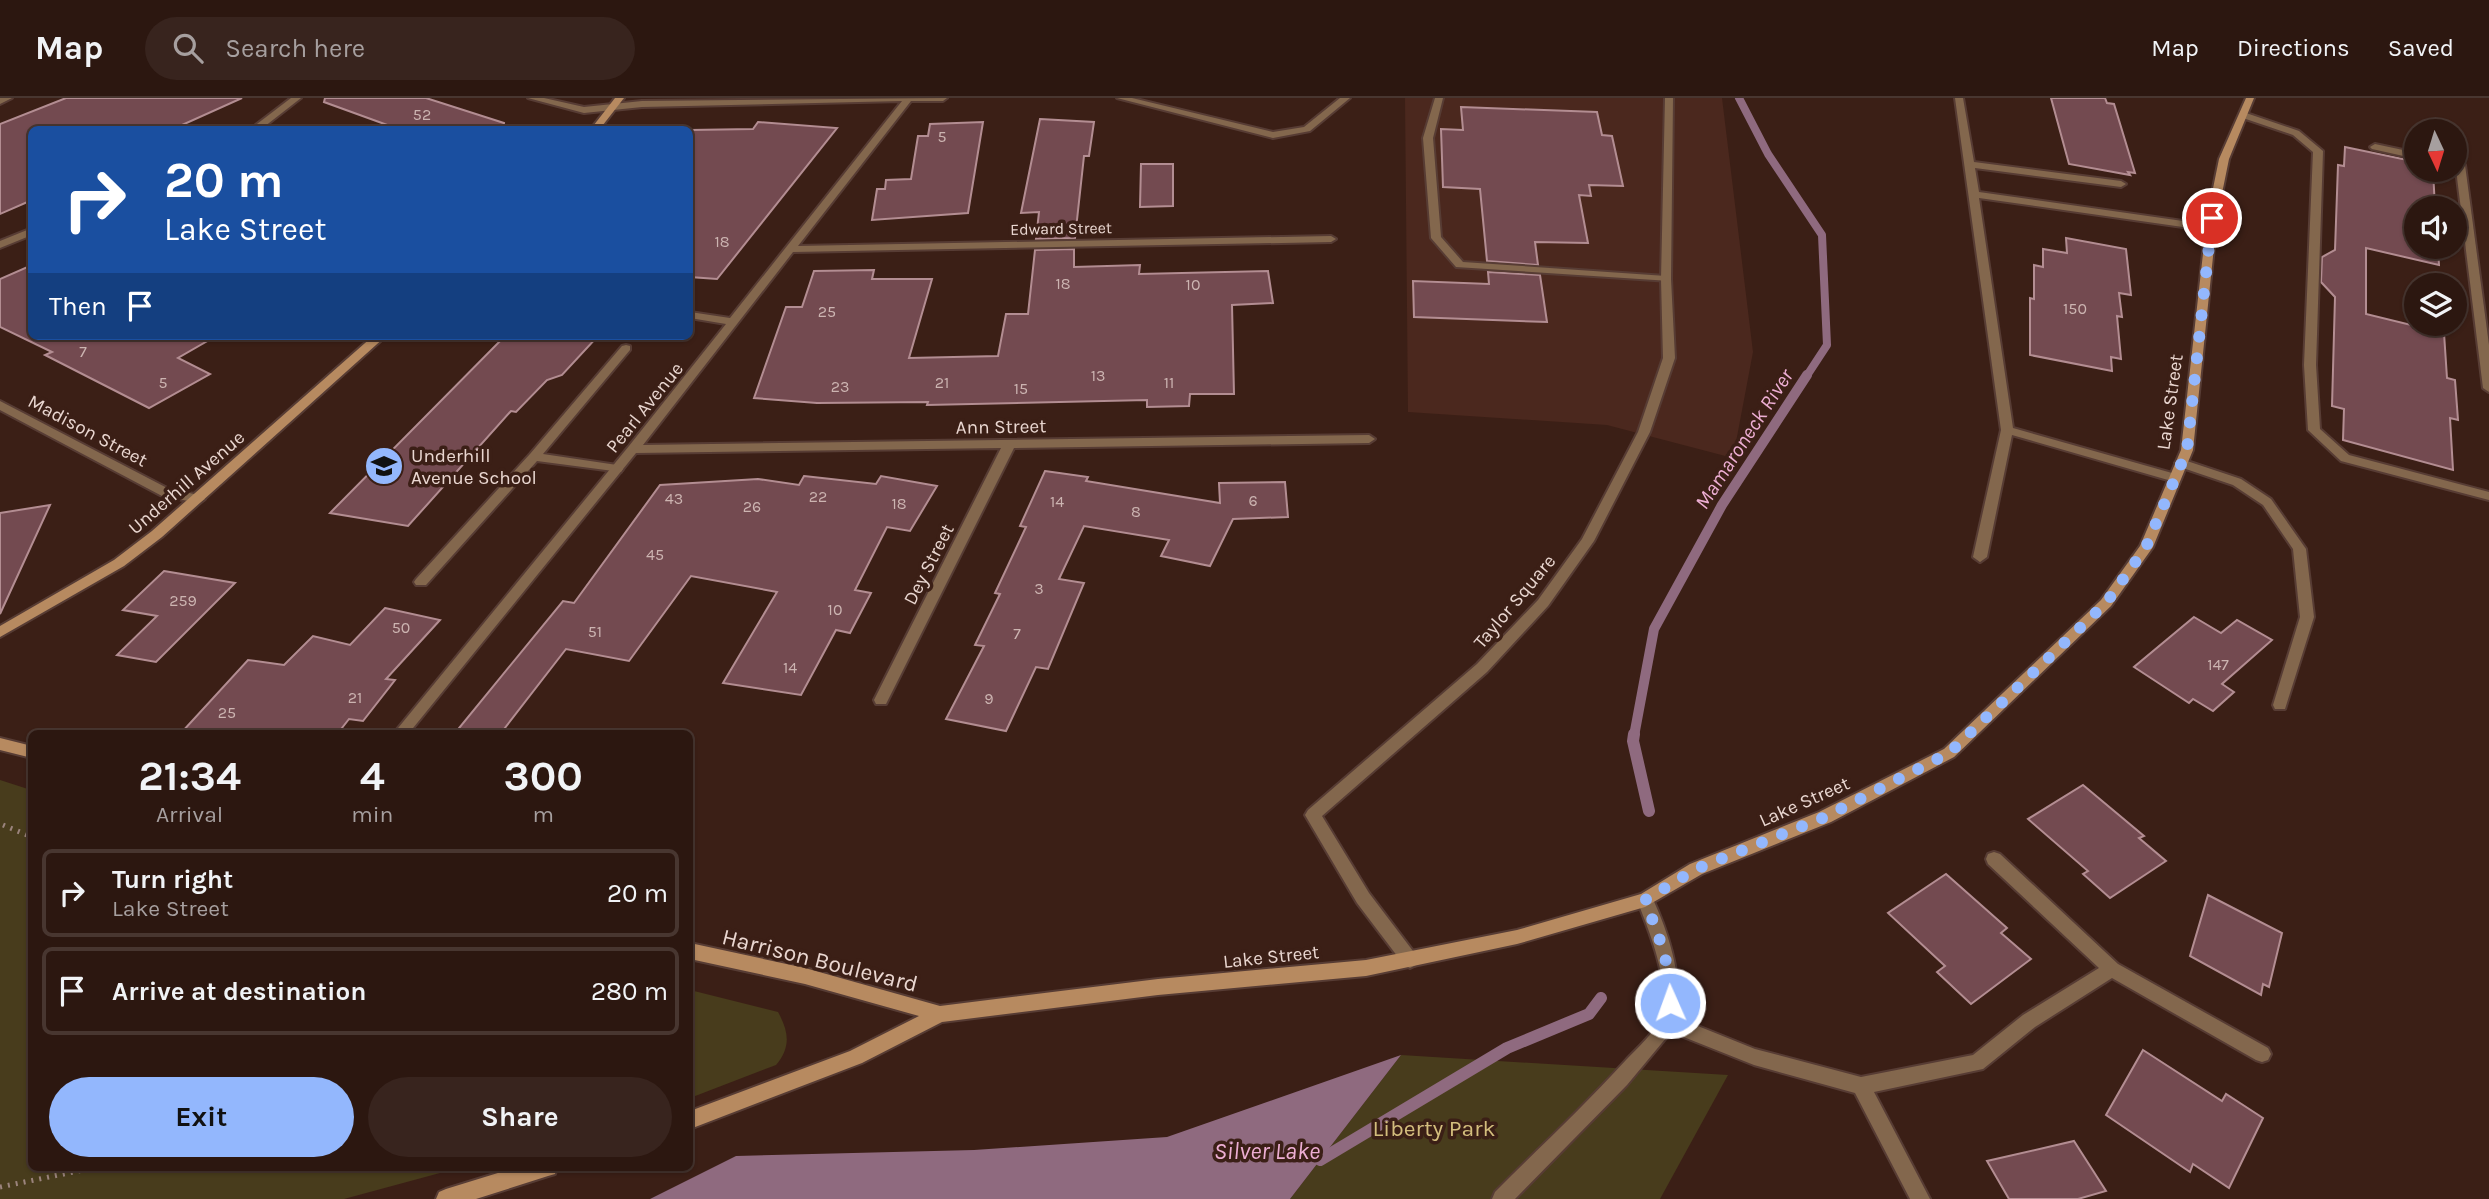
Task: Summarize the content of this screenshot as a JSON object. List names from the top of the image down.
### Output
{
  "streets": {
    "main road": ["Lake Street", "Underhill Avenue", "Harrison Boulevard"],
    "street": [
      "Edward Street",
      "Pearl Avenue",
      "Ann Street",
      "Madison Street",
      "Dey Street",
      "Taylor Square"
    ]
  },
  "crossings": [
    ["Edward Street", "Pearl Avenue"],
    ["Lake Street", "Taylor Square"],
    ["Lake Street", "Harrison Boulevard"],
    ["Pearl Avenue", "Ann Street"],
    ["Ann Street", "Dey Street"],
    ["Madison Street", "Underhill Avenue"]
  ],
  "water": ["Mamaroneck River", "Silver Lake"],
  "parks": ["Liberty Park"],
  "places": {
    "school or university": ["Underhill Avenue School"]
  },
  "house_numbers": [
    "52",
    "5",
    "18",
    "18",
    "10",
    "150",
    "25",
    "7",
    "13",
    "5",
    "21",
    "11",
    "23",
    "15",
    "22",
    "43",
    "6",
    "14",
    "18",
    "26",
    "8",
    "45",
    "3",
    "259",
    "10",
    "50",
    "51",
    "7",
    "147",
    "14",
    "21",
    "9",
    "25"
  ],
  "north": "bottom",
  "page": {
    "header": "Map",
    "search": "Search here",
    "nav": ["Map", "Directions", "Saved"],
    "turn": ["20 m", "Lake Street"],
    "then": "Then",
    "eta": [
      "21:34",
      "Arrival",
      "4",
      "min",
      "300",
      "m"
    ],
    "list": [
      {
        "name": "Turn right",
        "note": "Lake Street",
        "value": "20 m"
      },
      {
        "name": "Arrive at destination",
        "value": "280 m"
      }
    ],
    "buttons": ["Exit", "Share"]
  }
}
